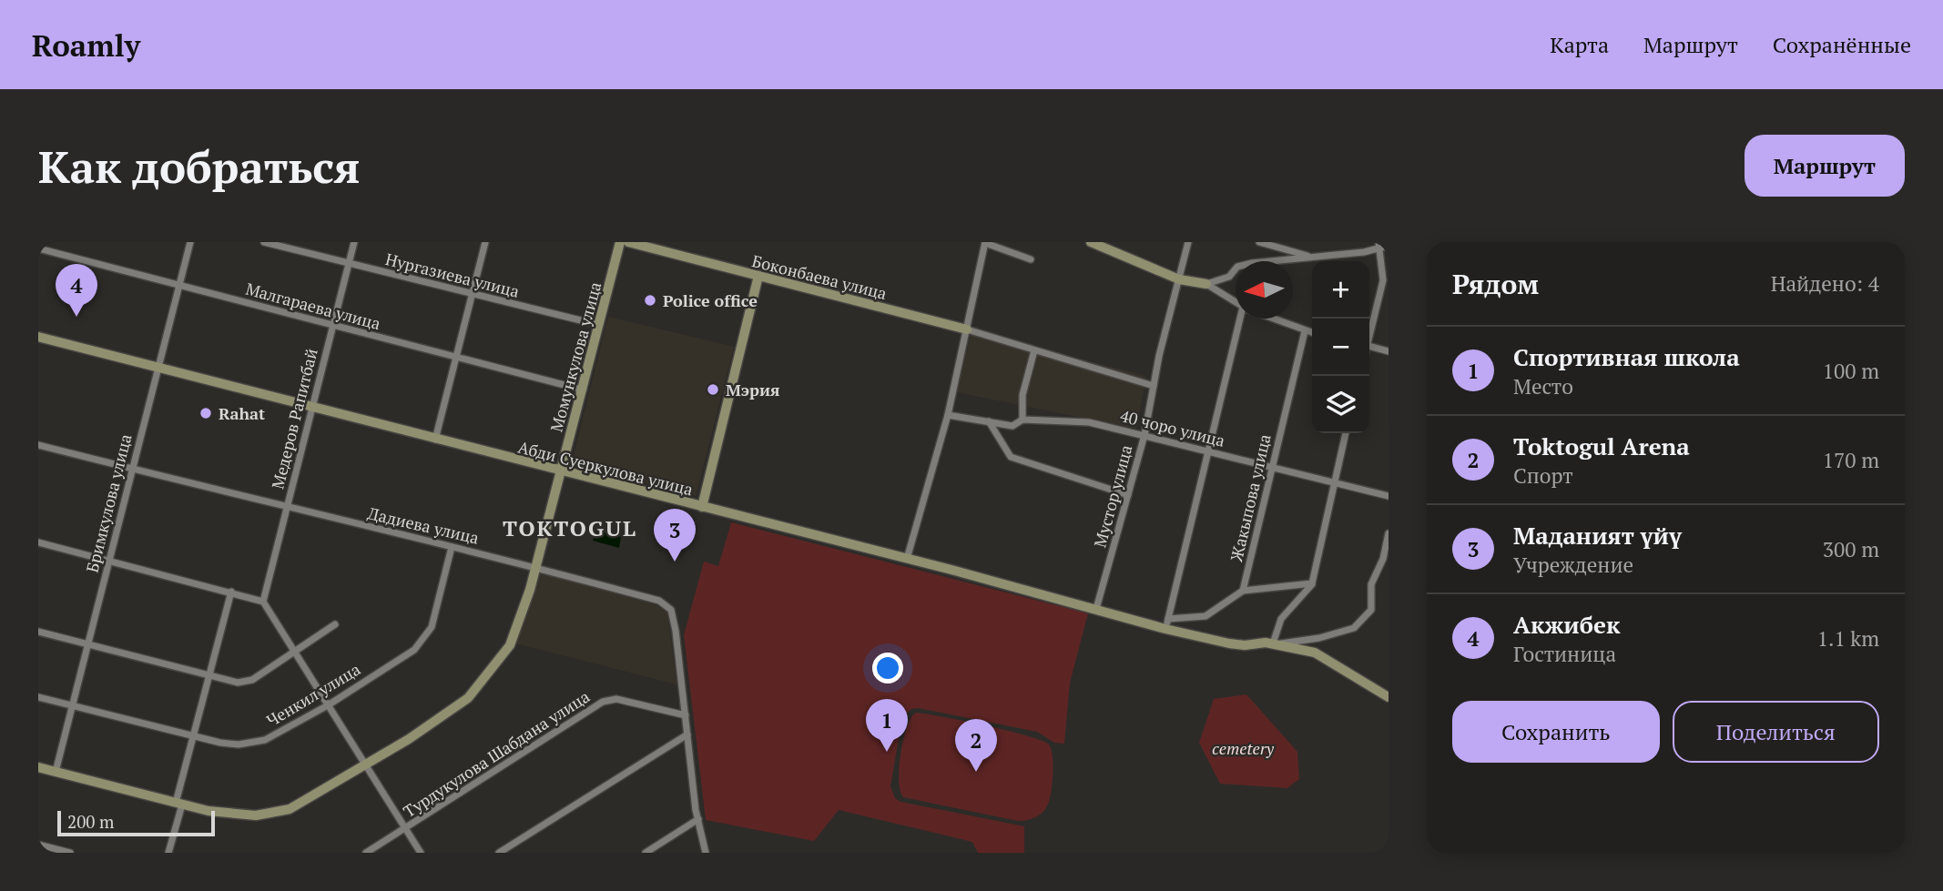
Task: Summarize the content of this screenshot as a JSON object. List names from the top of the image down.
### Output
{
  "streets": {
    "street": [
      "Нургазиева улица",
      "Боконбаева улица",
      "Малгараева улица",
      "Момункулова улица",
      "Медеров Рапитбай",
      "40 чоро улица",
      "Абди Суеркулова улица",
      "Мустор улица",
      "Жакыпова улица",
      "Бримкулова улица",
      "Дадиева улица",
      "Ченкил улица",
      "Турдукулова Шабдана улица"
    ]
  },
  "crossings": [
    ["Нургазиева улица", "Момункулова улица"],
    ["Нургазиева улица", "Медеров Рапитбай"],
    ["Малгараева улица", "Момункулова улица"],
    ["Малгараева улица", "Медеров Рапитбай"],
    ["Малгараева улица", "Бримкулова улица"],
    ["Момункулова улица", "Абди Суеркулова улица"],
    ["Момункулова улица", "Бримкулова улица"],
    ["Момункулова улица", "Дадиева улица"],
    ["Медеров Рапитбай", "Абди Суеркулова улица"],
    ["Медеров Рапитбай", "Дадиева улица"],
    ["40 чоро улица", "Мустор улица"],
    ["40 чоро улица", "Жакыпова улица"],
    ["Абди Суеркулова улица", "Мустор улица"],
    ["Абди Суеркулова улица", "Бримкулова улица"],
    ["Бримкулова улица", "Дадиева улица"],
    ["Бримкулова улица", "Ченкил улица"],
    ["Дадиева улица", "Ченкил улица"],
    ["Дадиева улица", "Турдукулова Шабдана улица"]
  ],
  "districts": ["TOKTOGUL"],
  "parks": ["cemetery"],
  "places": ["Police office", "Мэрия", "Rahat"],
  "scale_bar": "200 m",
  "north": "left",
  "page": {
    "header": "Roamly",
    "nav": ["Карта", "Маршрут", "Сохранённые"],
    "buttons": [
      "Маршрут",
      ["Сохранить", "Поделиться"]
    ],
    "title": "Как добраться",
    "heading": ["Рядом", "Найдено: 4"],
    "map_buttons": ["+", "−"],
    "pins": [
      "4",
      "3",
      "1",
      "2"
    ],
    "list": [
      {
        "mark": "1",
        "name": "Спортивная школа",
        "note": "Место",
        "value": "100 m"
      },
      {
        "mark": "2",
        "name": "Toktogul Arena",
        "note": "Спорт",
        "value": "170 m"
      },
      {
        "mark": "3",
        "name": "Маданият үйү",
        "note": "Учреждение",
        "value": "300 m"
      },
      {
        "mark": "4",
        "name": "Акжибек",
        "note": "Гостиница",
        "value": "1.1 km"
      }
    ],
    "scale": "200 m"
  }
}
